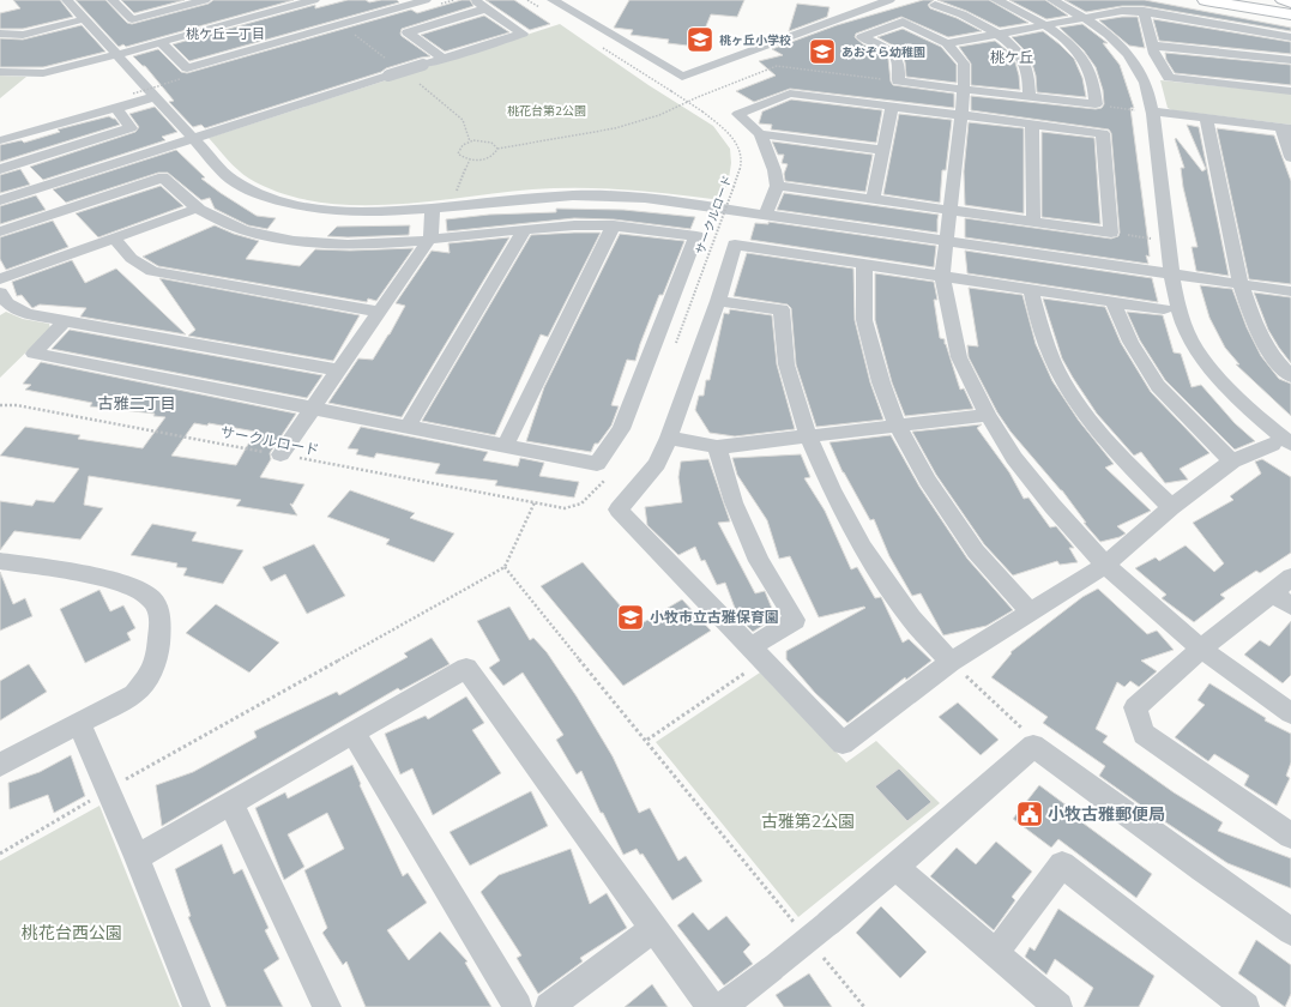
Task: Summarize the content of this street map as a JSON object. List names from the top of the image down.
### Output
{
  "streets": {
    "path": ["サークルロード"]
  },
  "districts": ["桃ケ丘一丁目", "桃ケ丘", "古雅二丁目"],
  "parks": ["桃花台第2公園", "古雅第2公園", "桃花台西公園"],
  "places": {
    "school or university": ["桃ヶ丘小学校", "あおぞら幼稚園", "小牧市立古雅保育園"],
    "public building": ["小牧古雅郵便局"]
  }
}
